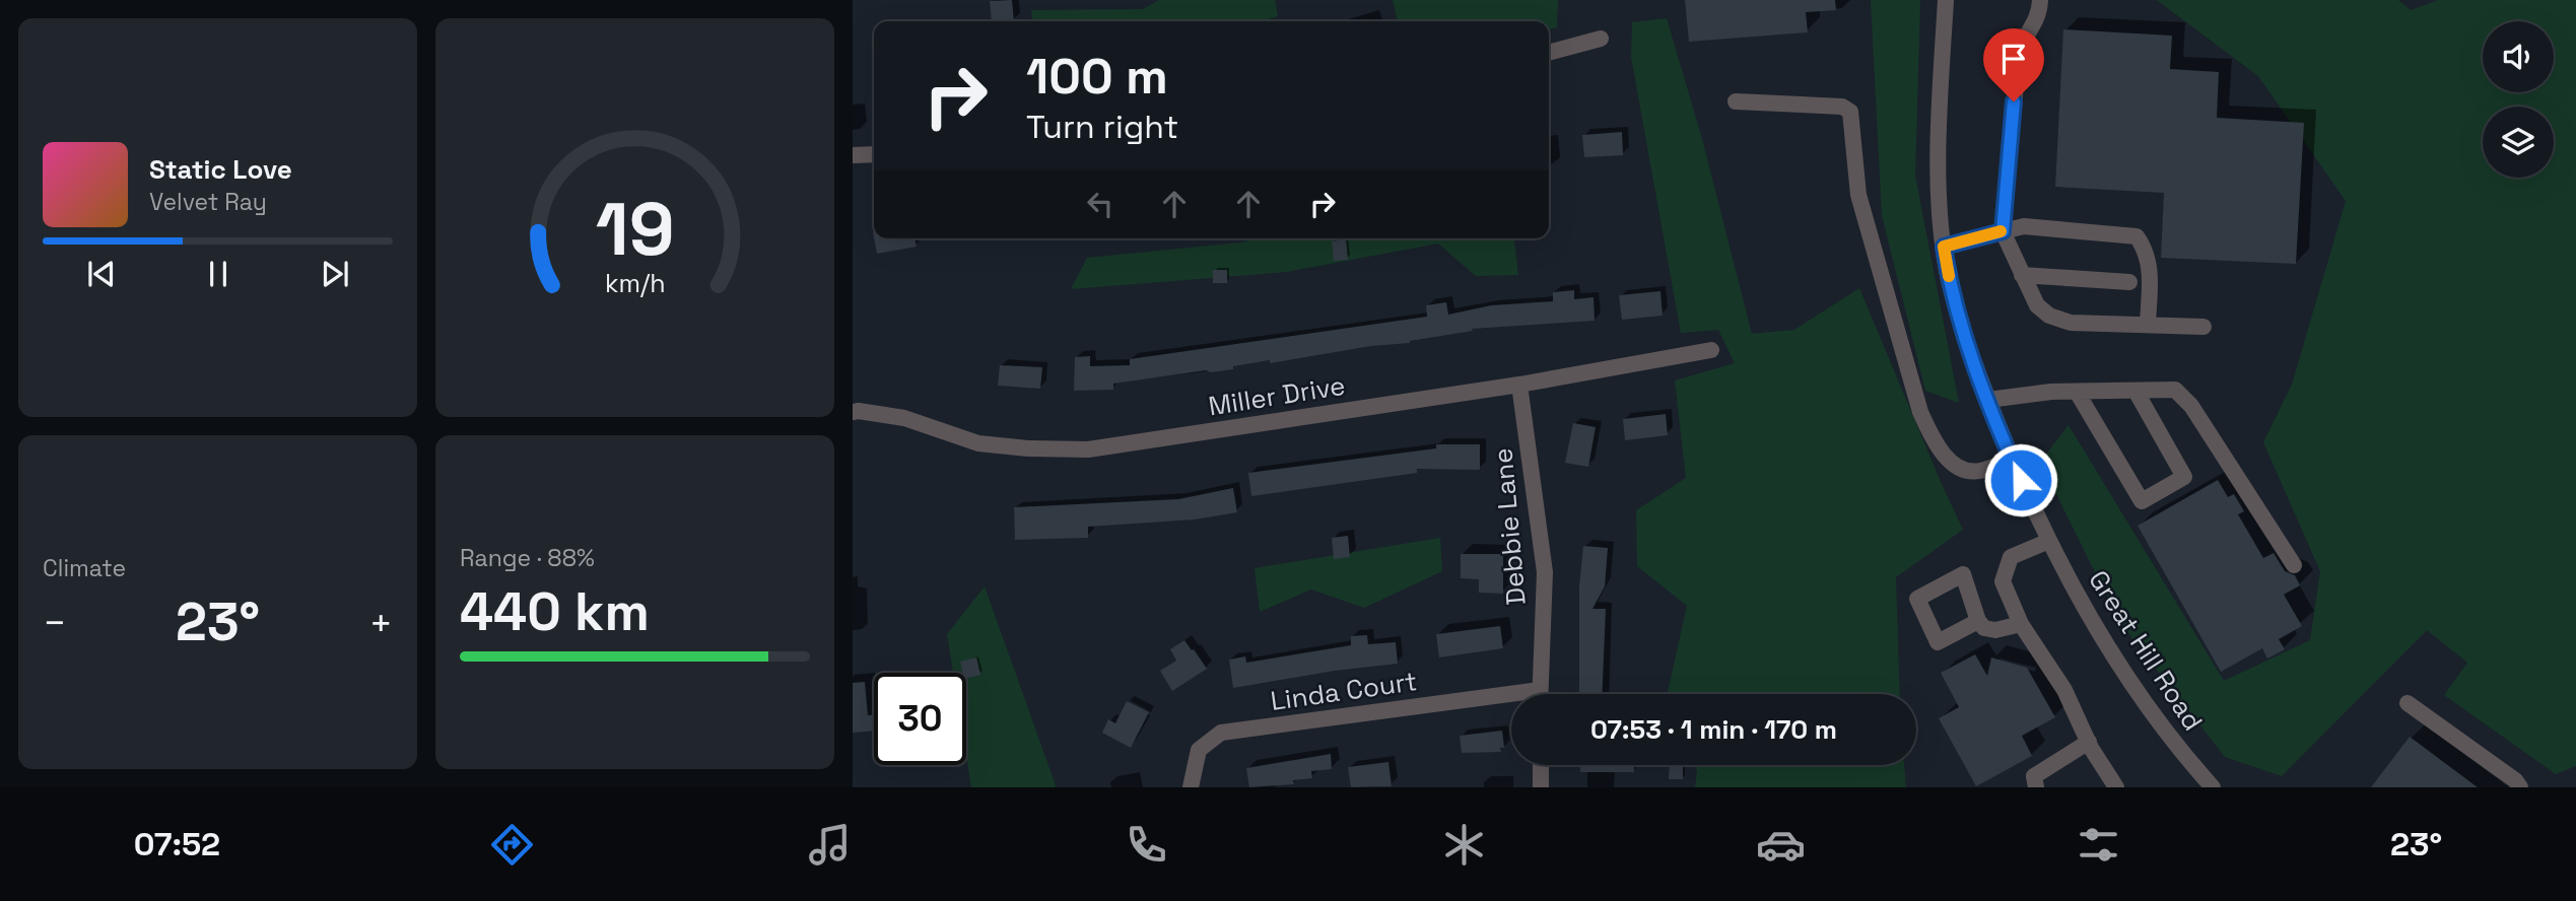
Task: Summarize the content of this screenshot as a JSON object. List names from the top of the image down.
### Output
{
  "streets": {
    "street": [
      "Miller Drive",
      "Debbie Lane",
      "Great Hill Road",
      "Linda Court"
    ]
  },
  "crossings": [
    ["Miller Drive", "Debbie Lane"]
  ],
  "page": {
    "turn": ["100 m", "Turn right"],
    "song": ["Static Love", "Velvet Ray"],
    "tile": [
      "Climate",
      ["Range · 88%", "440 km"]
    ],
    "heat": ["−", "23°", "+"],
    "limit": "30",
    "trip": "07:53 · 1 min · 170 m",
    "tabs": ["07:52", "23°"],
    "gauge": ["19", "km/h"]
  }
}
